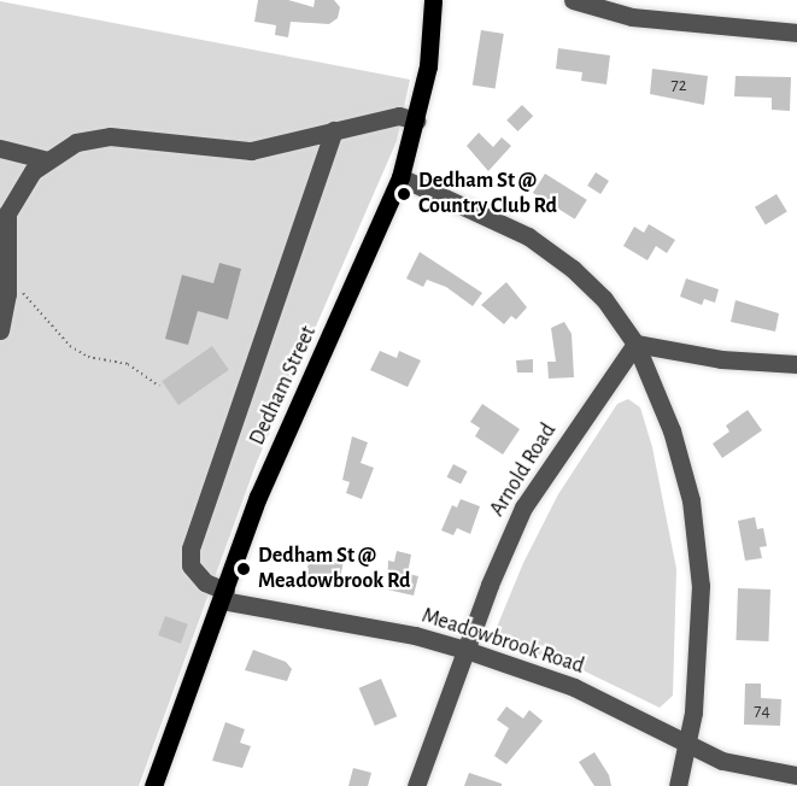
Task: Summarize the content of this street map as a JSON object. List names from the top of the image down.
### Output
{
  "streets": {
    "main road": ["Dedham Street"],
    "street": ["Arnold Road", "Meadowbrook Road"]
  },
  "crossings": [
    ["Dedham Street", "Meadowbrook Road"],
    ["Arnold Road", "Meadowbrook Road"]
  ],
  "places": ["Dedham St @ Country Club Rd", "Dedham St @ Meadowbrook Rd"],
  "house_numbers": ["72", "74"]
}
